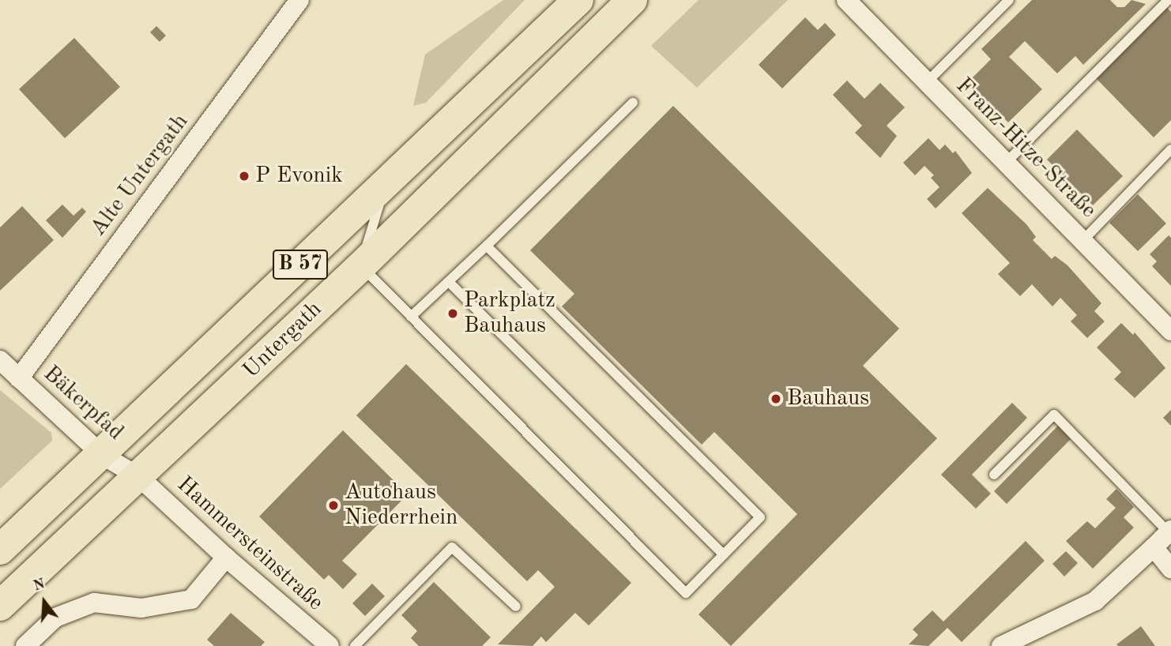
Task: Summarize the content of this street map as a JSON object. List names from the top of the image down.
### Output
{
  "streets": {
    "main road": ["B 57", "Untergath"],
    "street": [
      "Franz-Hitze-Straße",
      "Alte Untergath",
      "Bäkerpfad",
      "Hammersteinstraße"
    ]
  },
  "crossings": [
    ["Alte Untergath", "Bäkerpfad"],
    ["Untergath", "Bäkerpfad"],
    ["Untergath", "Hammersteinstraße"],
    ["Bäkerpfad", "Hammersteinstraße"]
  ],
  "places": [
    "P Evonik",
    "Parkplatz Bauhaus",
    "Bauhaus",
    "Autohaus Niederrhein"
  ],
  "north": "top"
}
